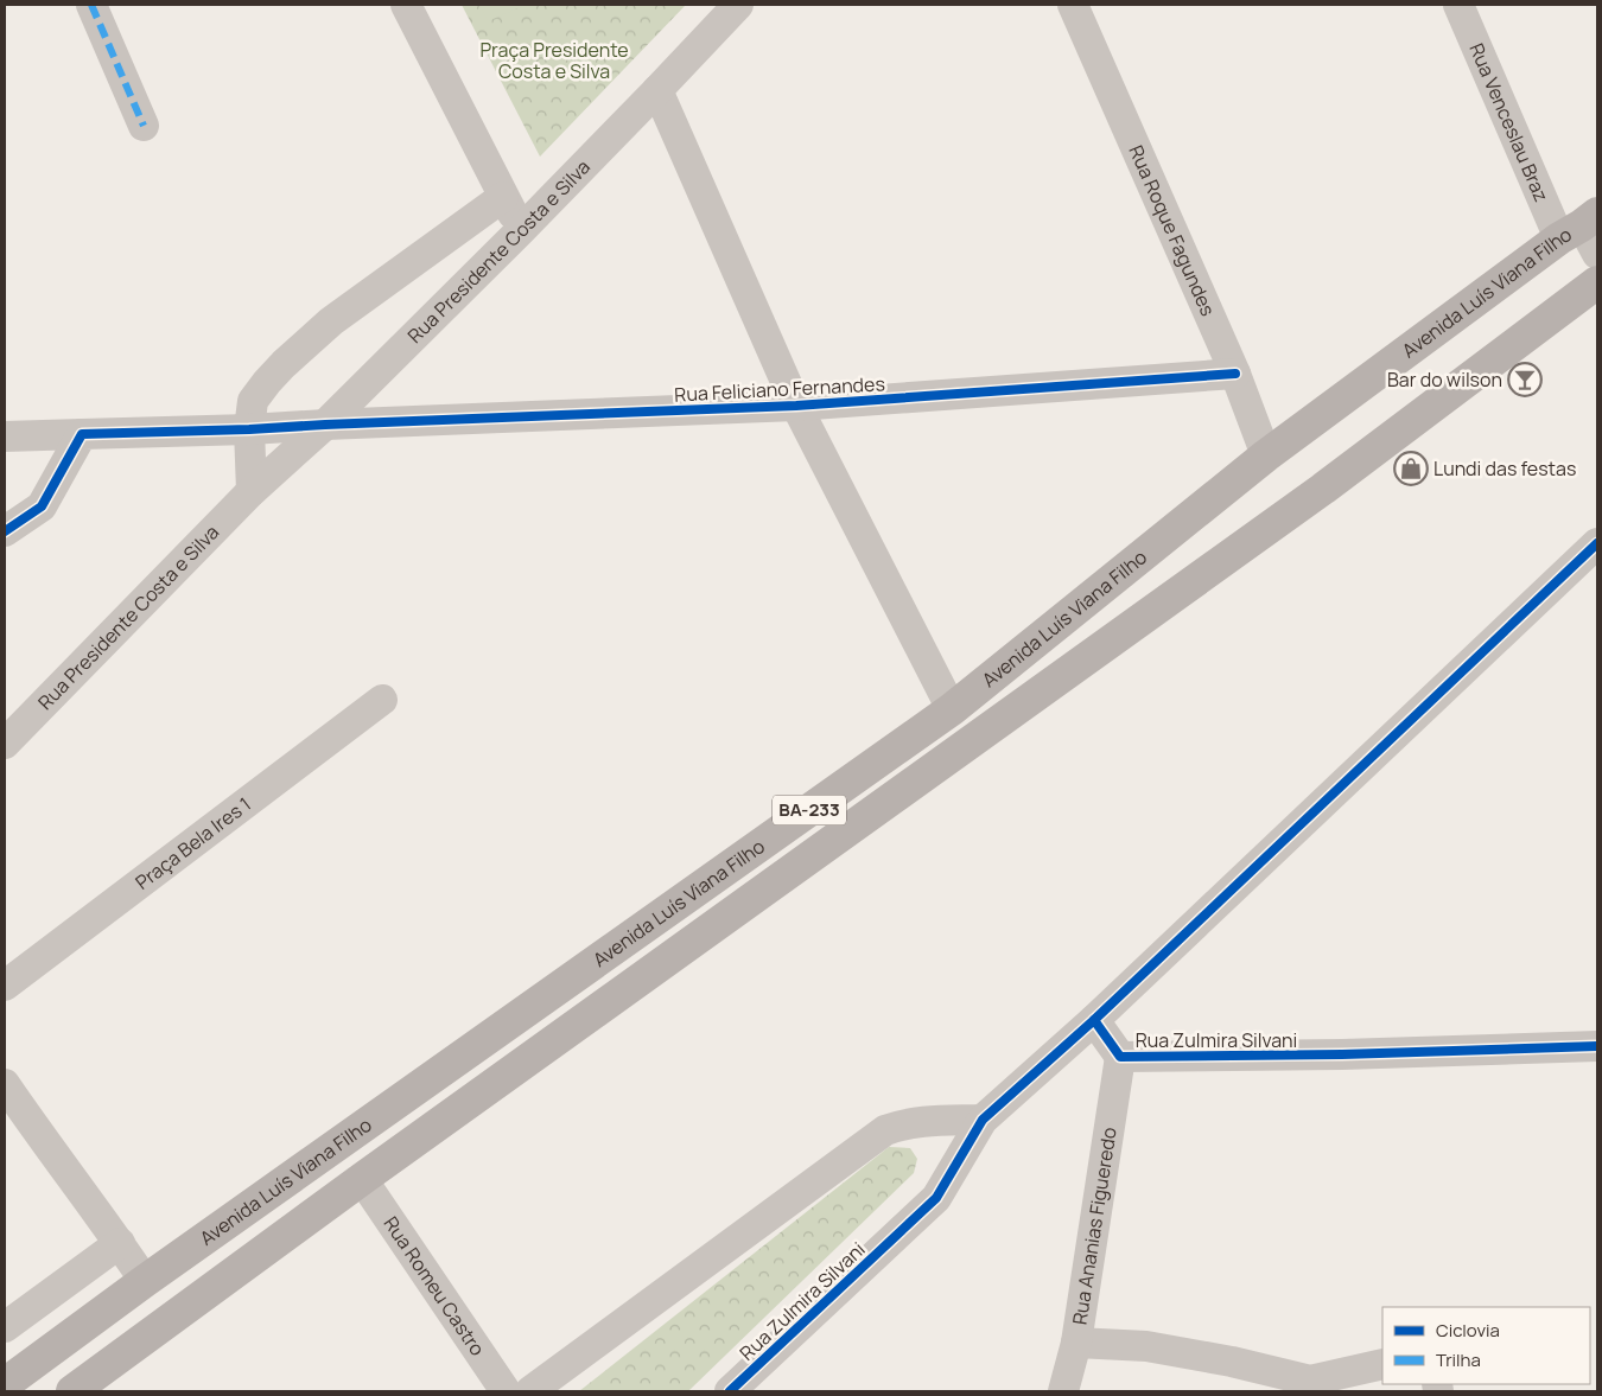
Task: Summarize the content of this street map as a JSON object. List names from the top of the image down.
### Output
{
  "streets": {
    "main road": ["Avenida Luís Viana Filho", "BA-233"],
    "street": [
      "Rua Venceslau Braz",
      "Rua Roque Fagundes",
      "Rua Presidente Costa e Silva",
      "Rua Feliciano Fernandes",
      "Praça Bela Ires 1",
      "Rua Zulmira Silvani",
      "Rua Ananias Figueredo",
      "Rua Romeu Castro"
    ]
  },
  "crossings": [
    ["Rua Venceslau Braz", "Avenida Luís Viana Filho"],
    ["Rua Roque Fagundes", "Avenida Luís Viana Filho"],
    ["Rua Roque Fagundes", "Rua Feliciano Fernandes"],
    ["Rua Presidente Costa e Silva", "Rua Feliciano Fernandes"],
    ["Avenida Luís Viana Filho", "Rua Romeu Castro"],
    ["Rua Zulmira Silvani", "Rua Ananias Figueredo"]
  ],
  "parks": ["Praça Presidente Costa e Silva"],
  "places": {
    "bar": ["Bar do wilson"],
    "shop": ["Lundi das festas"]
  },
  "legend": ["Ciclovia", "Trilha"]
}
